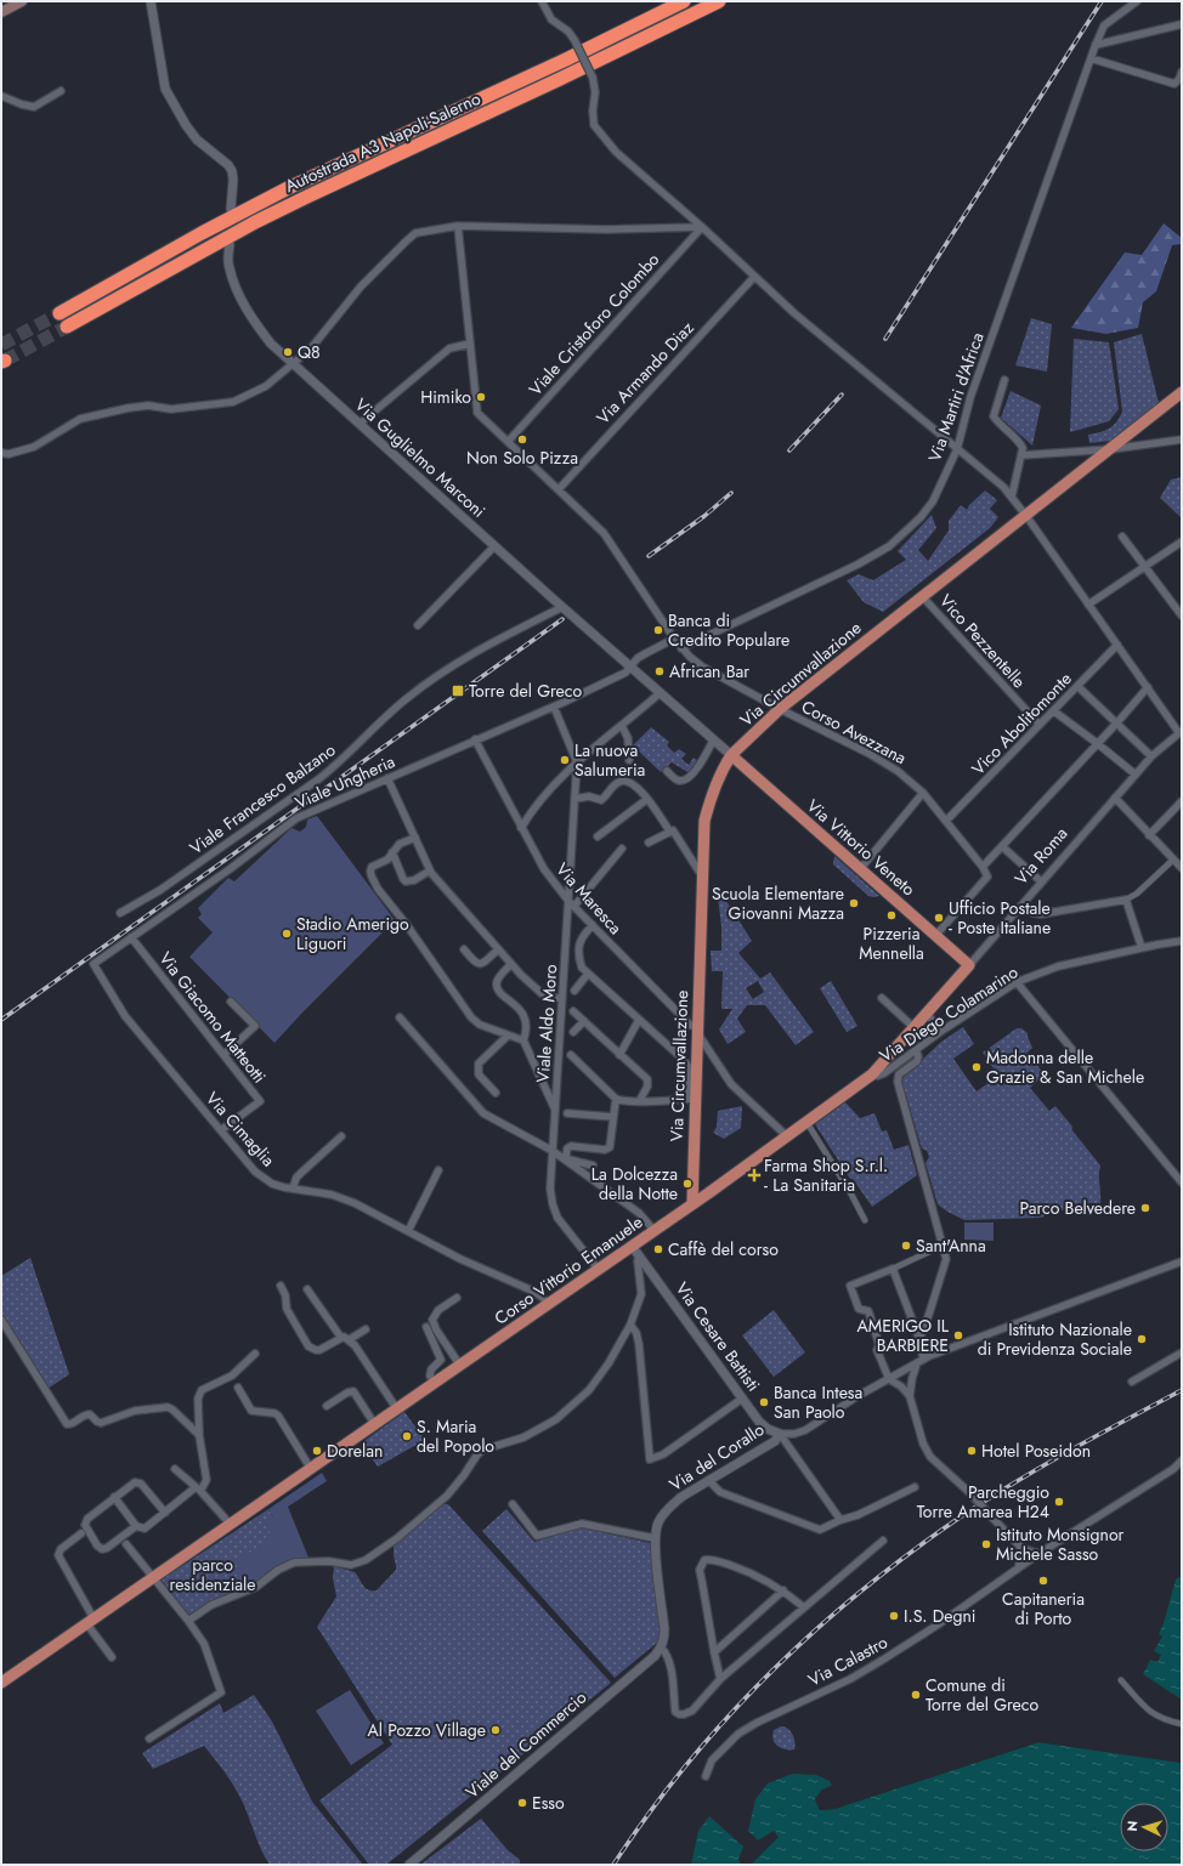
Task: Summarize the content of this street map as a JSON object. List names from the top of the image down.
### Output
{
  "streets": {
    "highway": ["Autostrada A3 Napoli-Salerno"],
    "main road": [
      "Via Circumvallazione",
      "Via Vittorio Veneto",
      "Via Roma",
      "Corso Vittorio Emanuele"
    ],
    "street": [
      "Viale Cristoforo Colombo",
      "Via Armando Diaz",
      "Via Martiri d'Africa",
      "Via Guglielmo Marconi",
      "Vico Pezzentelle",
      "Vico Abolitomonte",
      "Corso Avezzana",
      "Viale Ungheria",
      "Viale Francesco Balzano",
      "Via Maresca",
      "Via Diego Colamarino",
      "Via Giacomo Matteotti",
      "Viale Aldo Moro",
      "Via Cimaglia",
      "Via Cesare Battisti",
      "Via del Corallo",
      "Via Calastro",
      "Viale del Commercio"
    ]
  },
  "crossings": [
    ["Viale Cristoforo Colombo", "Corso Avezzana"],
    ["Via Armando Diaz", "Corso Avezzana"],
    ["Via Martiri d'Africa", "Corso Avezzana"],
    ["Via Guglielmo Marconi", "Via Circumvallazione"],
    ["Via Guglielmo Marconi", "Viale Ungheria"],
    ["Via Guglielmo Marconi", "Viale Francesco Balzano"],
    ["Via Guglielmo Marconi", "Via Vittorio Veneto"],
    ["Vico Pezzentelle", "Via Circumvallazione"],
    ["Vico Pezzentelle", "Vico Abolitomonte"],
    ["Via Circumvallazione", "Corso Avezzana"],
    ["Via Circumvallazione", "Via Vittorio Veneto"],
    ["Via Circumvallazione", "Via Maresca"],
    ["Via Circumvallazione", "Corso Vittorio Emanuele"],
    ["Vico Abolitomonte", "Corso Avezzana"],
    ["Viale Ungheria", "Via Maresca"],
    ["Viale Ungheria", "Via Giacomo Matteotti"],
    ["Viale Ungheria", "Via Cimaglia"],
    ["Via Vittorio Veneto", "Via Roma"],
    ["Via Roma", "Corso Vittorio Emanuele"],
    ["Via Maresca", "Viale Aldo Moro"],
    ["Via Maresca", "Corso Vittorio Emanuele"],
    ["Via Diego Colamarino", "Corso Vittorio Emanuele"],
    ["Via Giacomo Matteotti", "Via Cimaglia"],
    ["Viale Aldo Moro", "Corso Vittorio Emanuele"],
    ["Via Cimaglia", "Corso Vittorio Emanuele"],
    ["Corso Vittorio Emanuele", "Via Cesare Battisti"],
    ["Via Cesare Battisti", "Via del Corallo"],
    ["Via del Corallo", "Viale del Commercio"]
  ],
  "parks": ["parco residenziale"],
  "places": {
    "other": [
      "Q8",
      "Himiko",
      "Non Solo Pizza",
      "Banca di Credito Populare",
      "African Bar",
      "La nuova Salumeria",
      "Scuola Elementare Giovanni Mazza",
      "Pizzeria Mennella",
      "Ufficio Postale - Poste Italiane",
      "Stadio Amerigo Liguori",
      "Madonna delle Grazie & San Michele",
      "La Dolcezza della Notte",
      "Parco Belvedere",
      "Sant'Anna",
      "Caffè del corso",
      "AMERIGO IL BARBIERE",
      "Istituto Nazionale di Previdenza Sociale",
      "Banca Intesa San Paolo",
      "S. Maria del Popolo",
      "Dorelan",
      "Hotel Poseidon",
      "Parcheggio Torre Amarea H24",
      "Istituto Monsignor Michele Sasso",
      "Capitaneria di Porto",
      "I.S. Degni",
      "Comune di Torre del Greco",
      "Al Pozzo Village",
      "Esso"
    ],
    "transit": ["Torre del Greco"],
    "health": ["Farma Shop S.r.l. - La Sanitaria"]
  },
  "north": "left"
}
